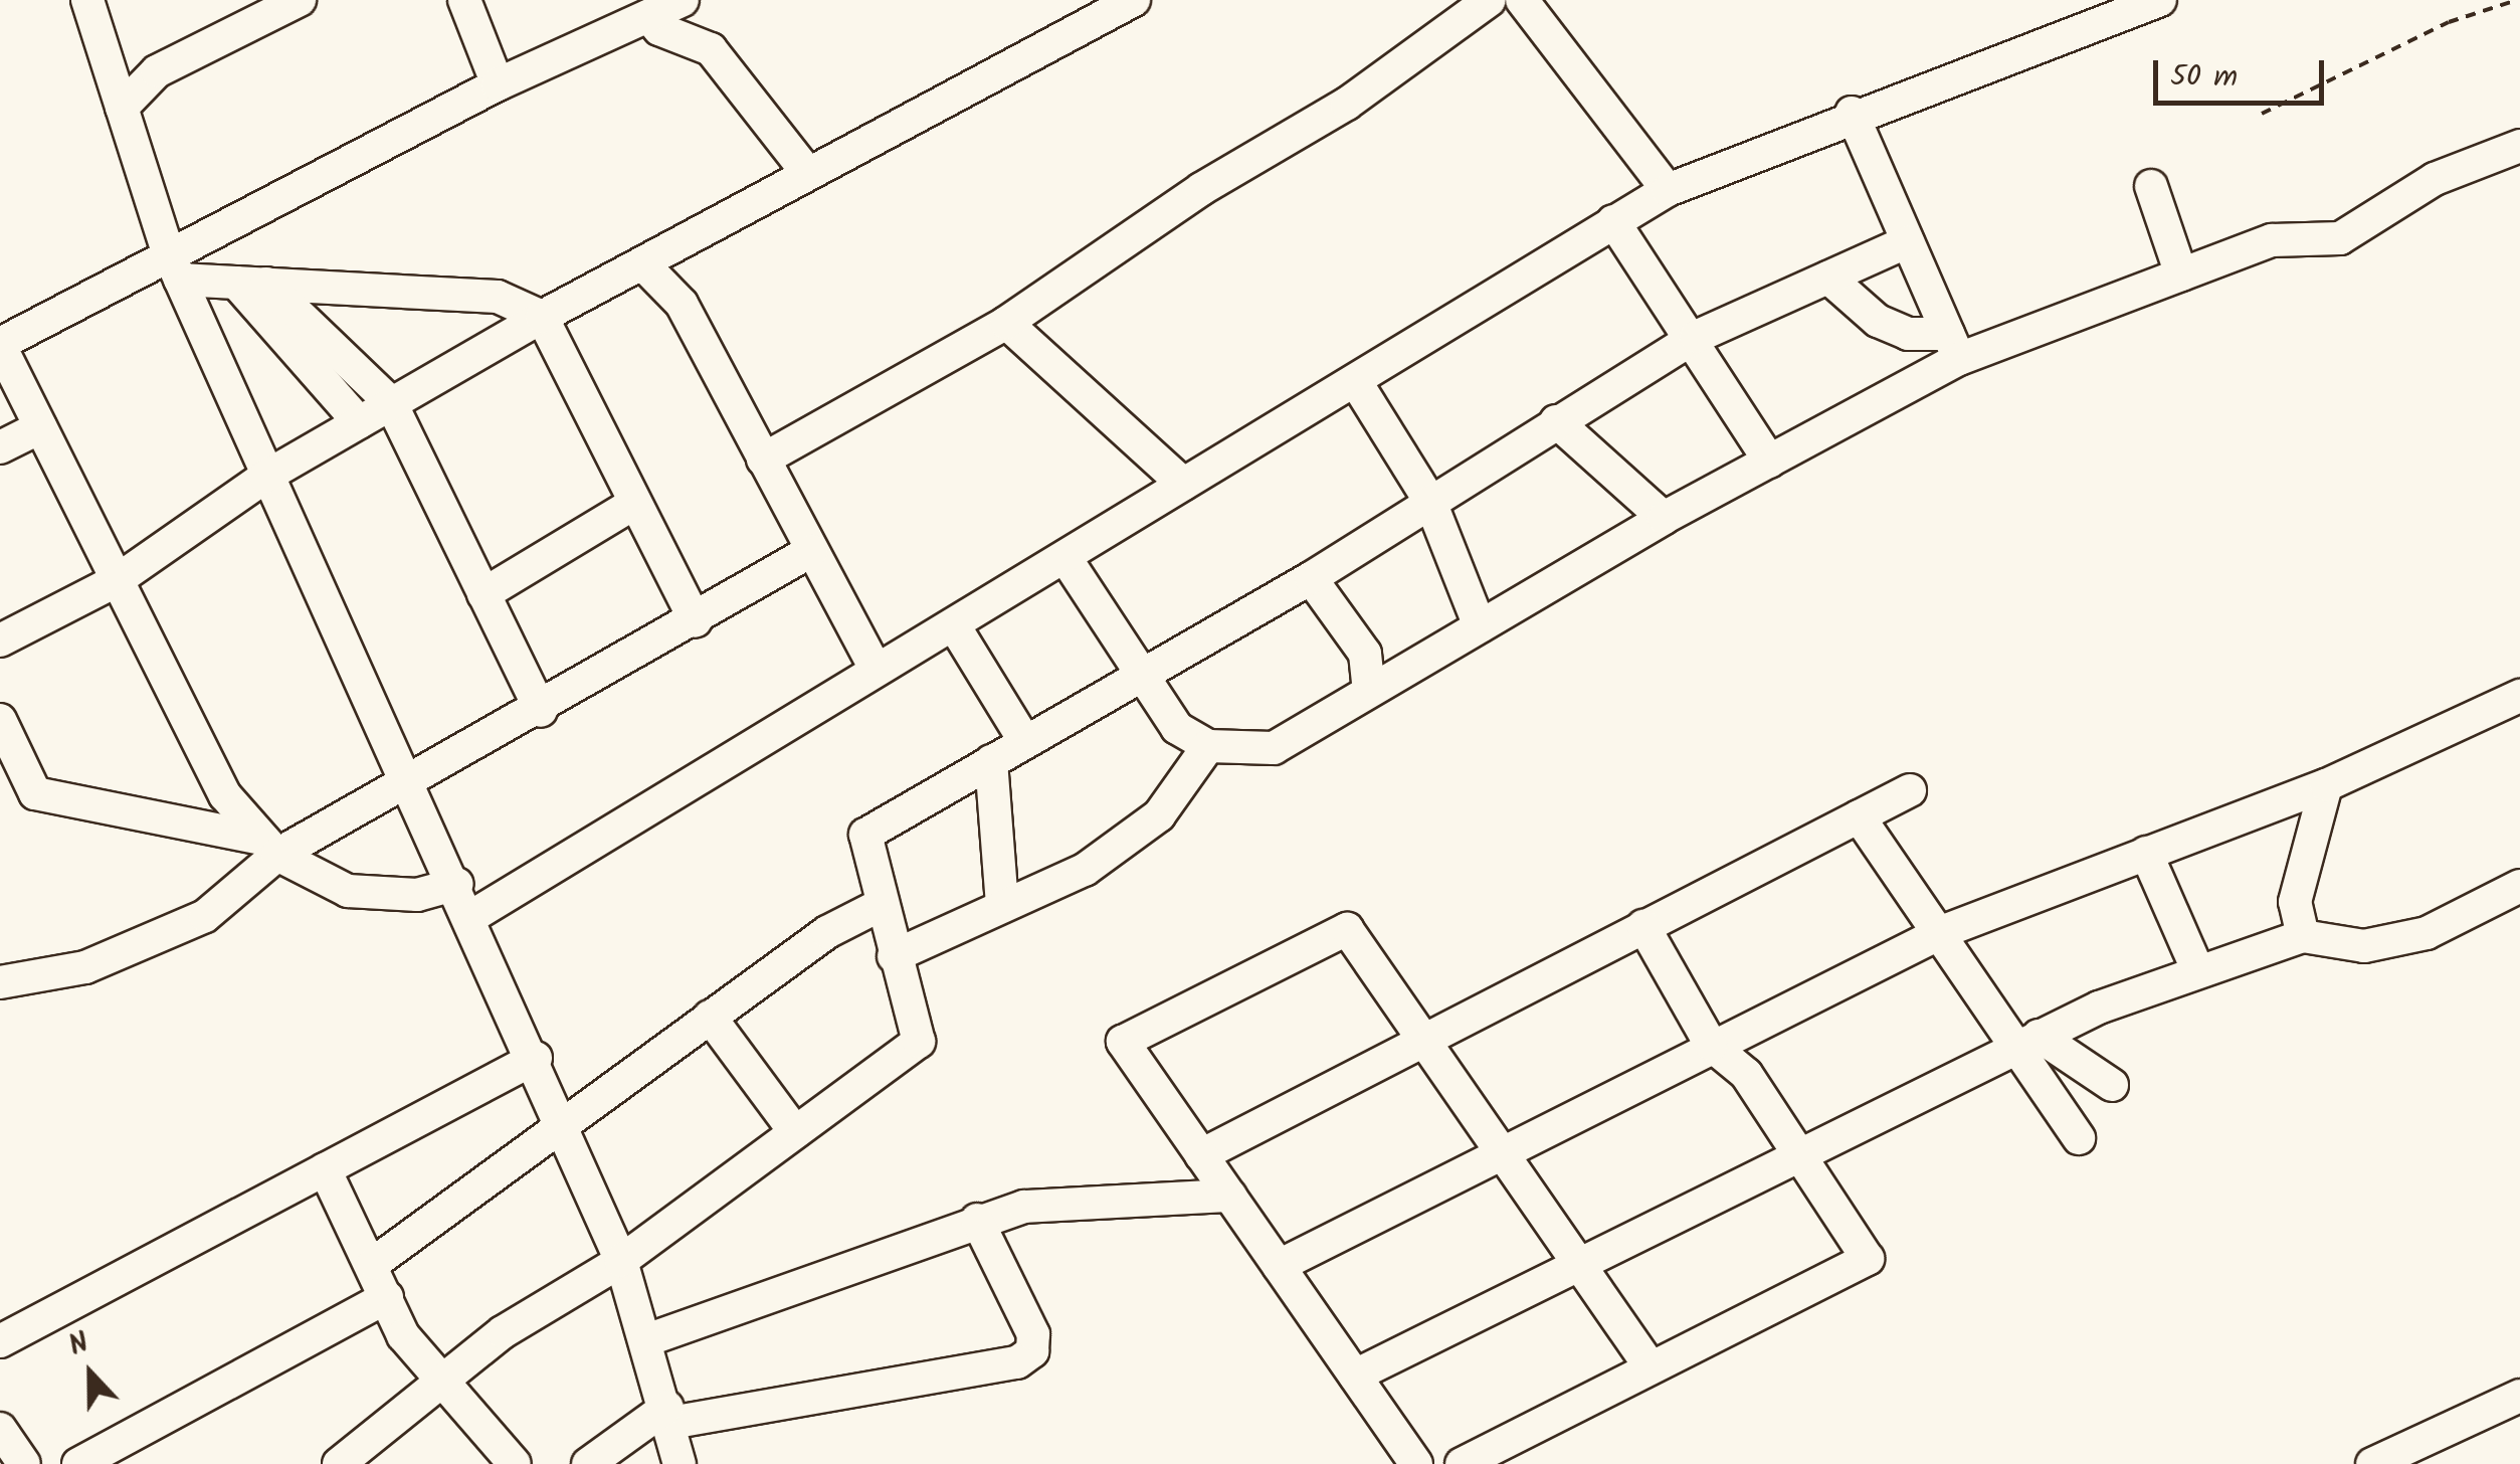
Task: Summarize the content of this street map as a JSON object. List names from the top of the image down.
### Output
{
  "scale_bar": "50 m",
  "north": "top"
}
